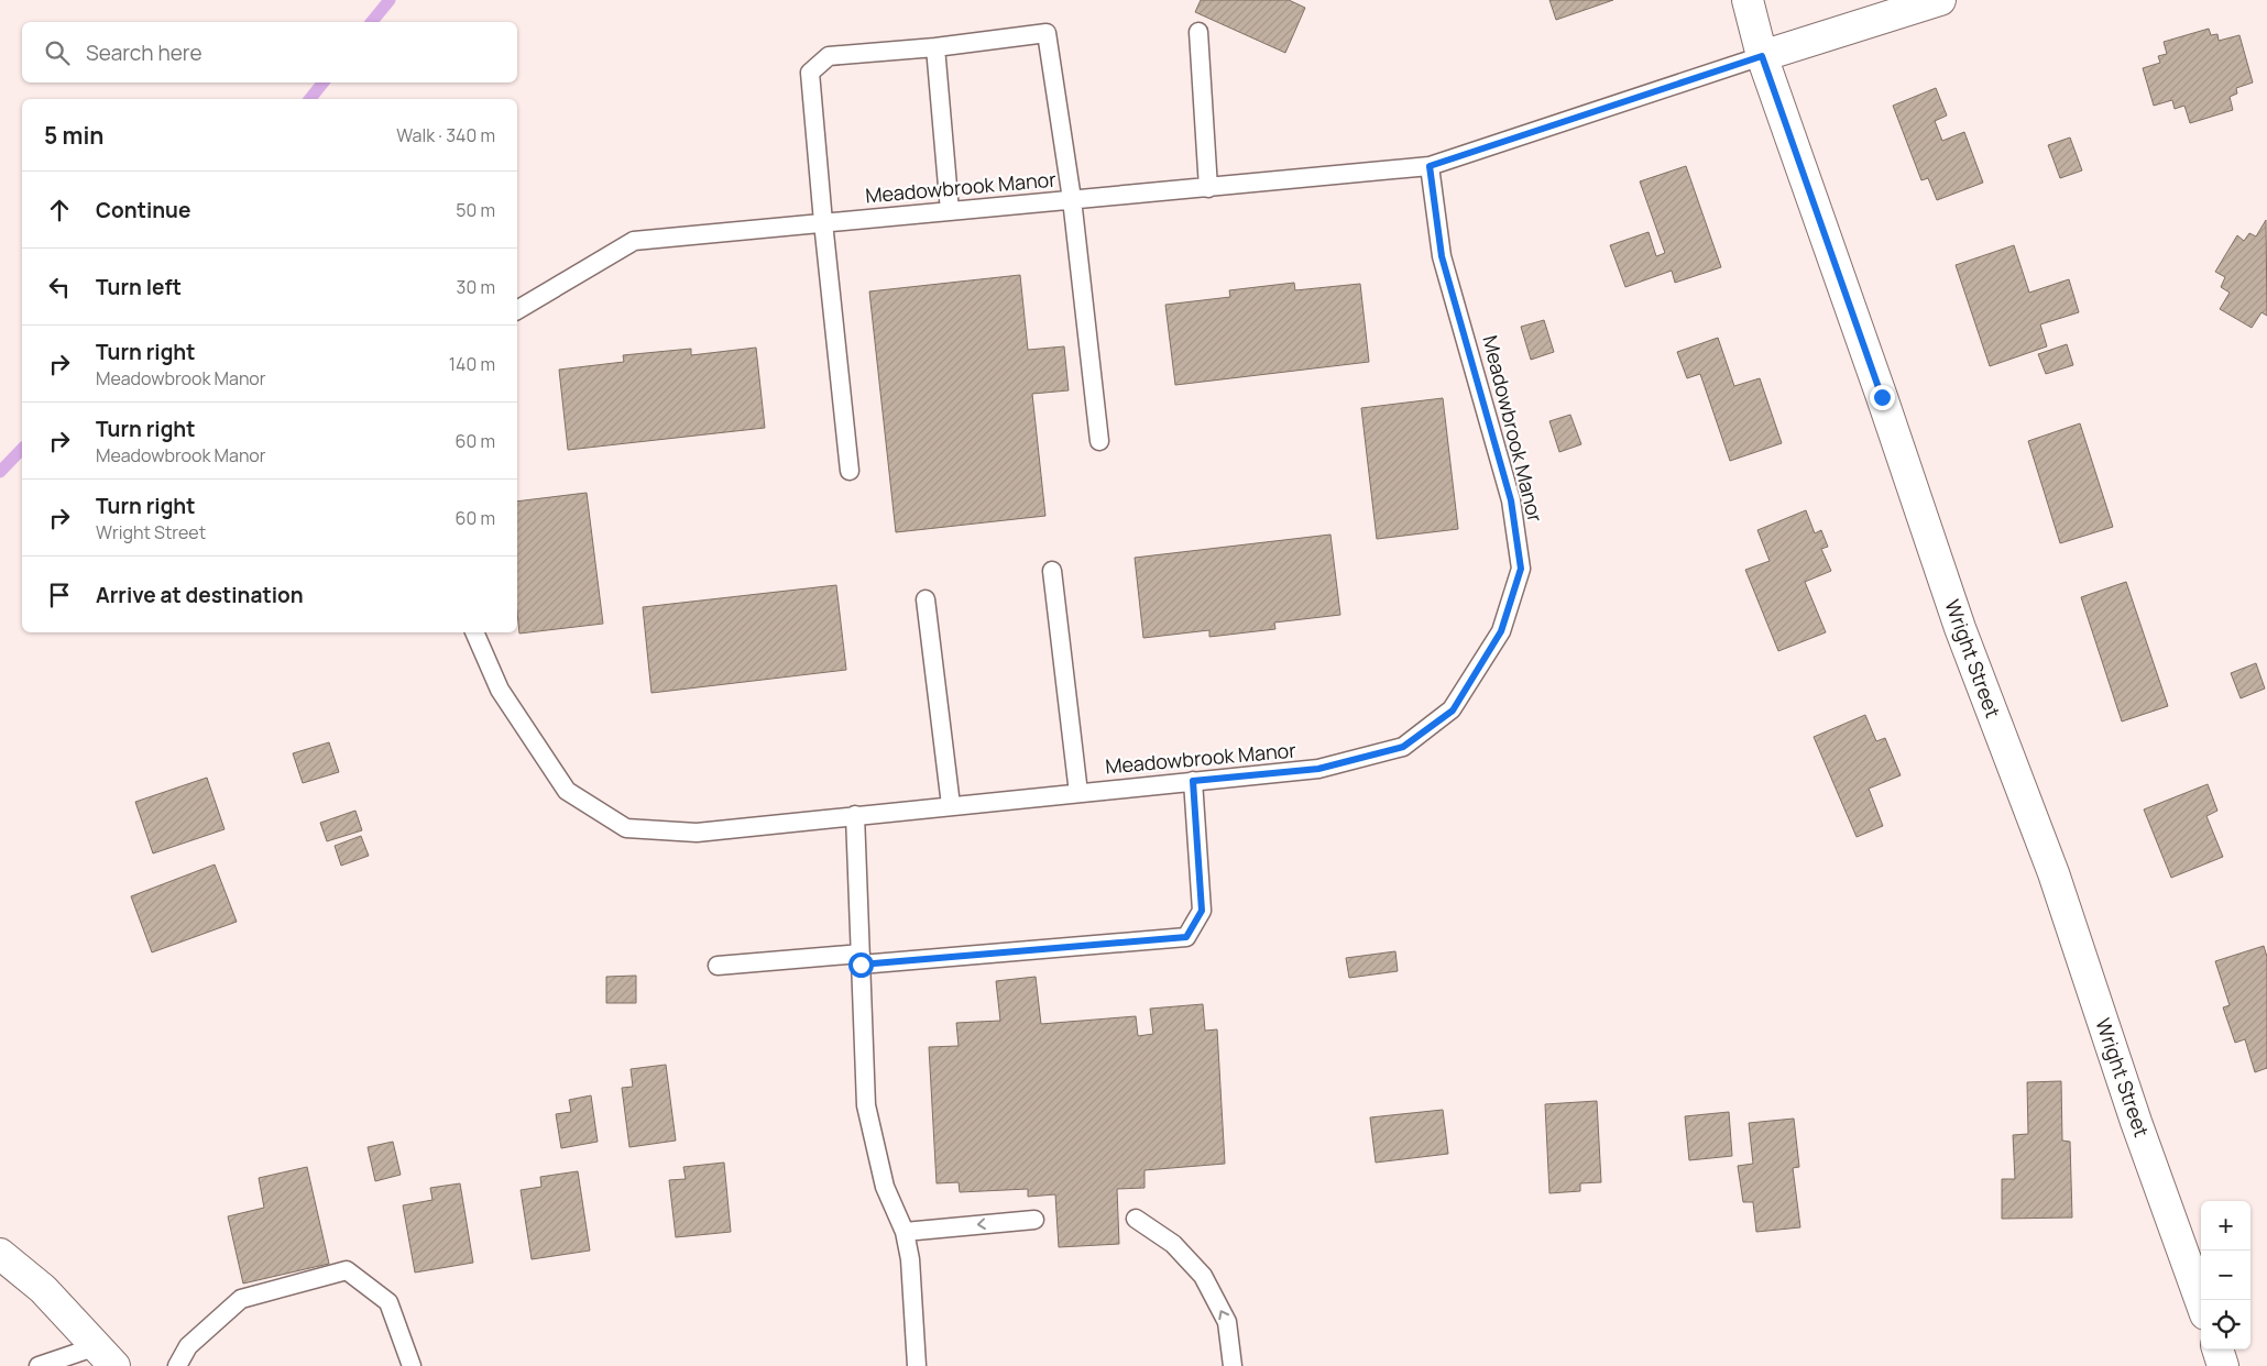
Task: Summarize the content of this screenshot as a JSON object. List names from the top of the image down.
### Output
{
  "streets": {
    "street": ["Wright Street"],
    "lane": ["Meadowbrook Manor"]
  },
  "crossings": [
    ["Meadowbrook Manor", "Wright Street"]
  ],
  "page": {
    "search": "Search here",
    "heading": ["5 min", "Walk · 340 m"],
    "list": [
      ["Continue", "50 m"],
      ["Turn left", "30 m"],
      ["Turn right", "Meadowbrook Manor", "140 m"],
      ["Turn right", "Meadowbrook Manor", "60 m"],
      ["Turn right", "Wright Street", "60 m"],
      "Arrive at destination"
    ],
    "map_buttons": ["+", "−"]
  }
}
